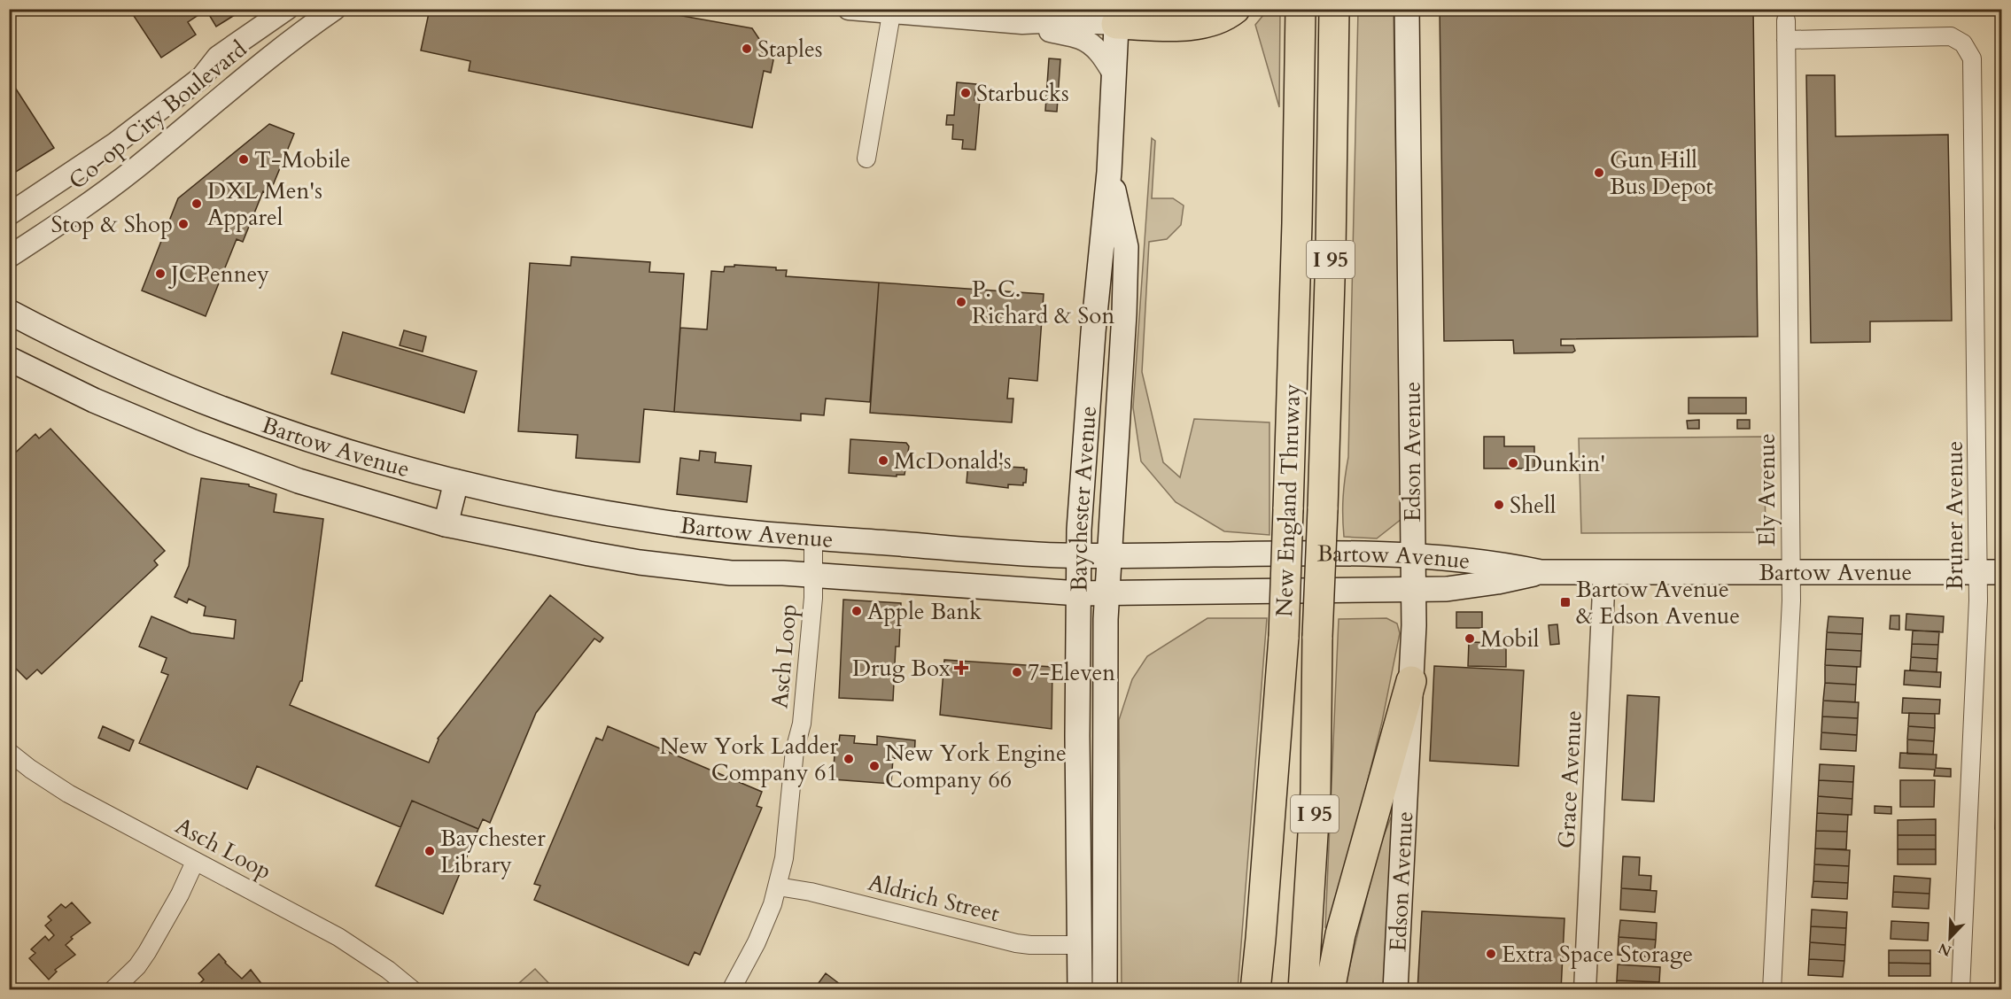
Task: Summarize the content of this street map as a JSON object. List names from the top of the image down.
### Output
{
  "streets": {
    "highway": ["I 95", "New England Thruway"],
    "main road": ["Bartow Avenue", "Edson Avenue", "Baychester Avenue"],
    "street": [
      "Co-op City Boulevard",
      "Ely Avenue",
      "Bruner Avenue",
      "Asch Loop",
      "Grace Avenue",
      "Aldrich Street"
    ]
  },
  "crossings": [
    ["Bartow Avenue", "Edson Avenue"],
    ["Bartow Avenue", "Ely Avenue"],
    ["Bartow Avenue", "Baychester Avenue"],
    ["Bartow Avenue", "Bruner Avenue"],
    ["Bartow Avenue", "Asch Loop"],
    ["Bartow Avenue", "Grace Avenue"],
    ["Ely Avenue", "Bruner Avenue"],
    ["Baychester Avenue", "Aldrich Street"],
    ["Asch Loop", "Aldrich Street"]
  ],
  "places": {
    "other": [
      "Staples",
      "Starbucks",
      "T-Mobile",
      "Gun Hill Bus Depot",
      "DXL Men's Apparel",
      "Stop & Shop",
      "JCPenney",
      "P. C. Richard & Son",
      "McDonald's",
      "Dunkin'",
      "Shell",
      "Apple Bank",
      "Mobil",
      "7-Eleven",
      "New York Ladder Company 61",
      "New York Engine Company 66",
      "Baychester Library",
      "Extra Space Storage"
    ],
    "transit": ["Bartow Avenue & Edson Avenue"],
    "health": ["Drug Box"]
  },
  "north": "bottom left"
}
